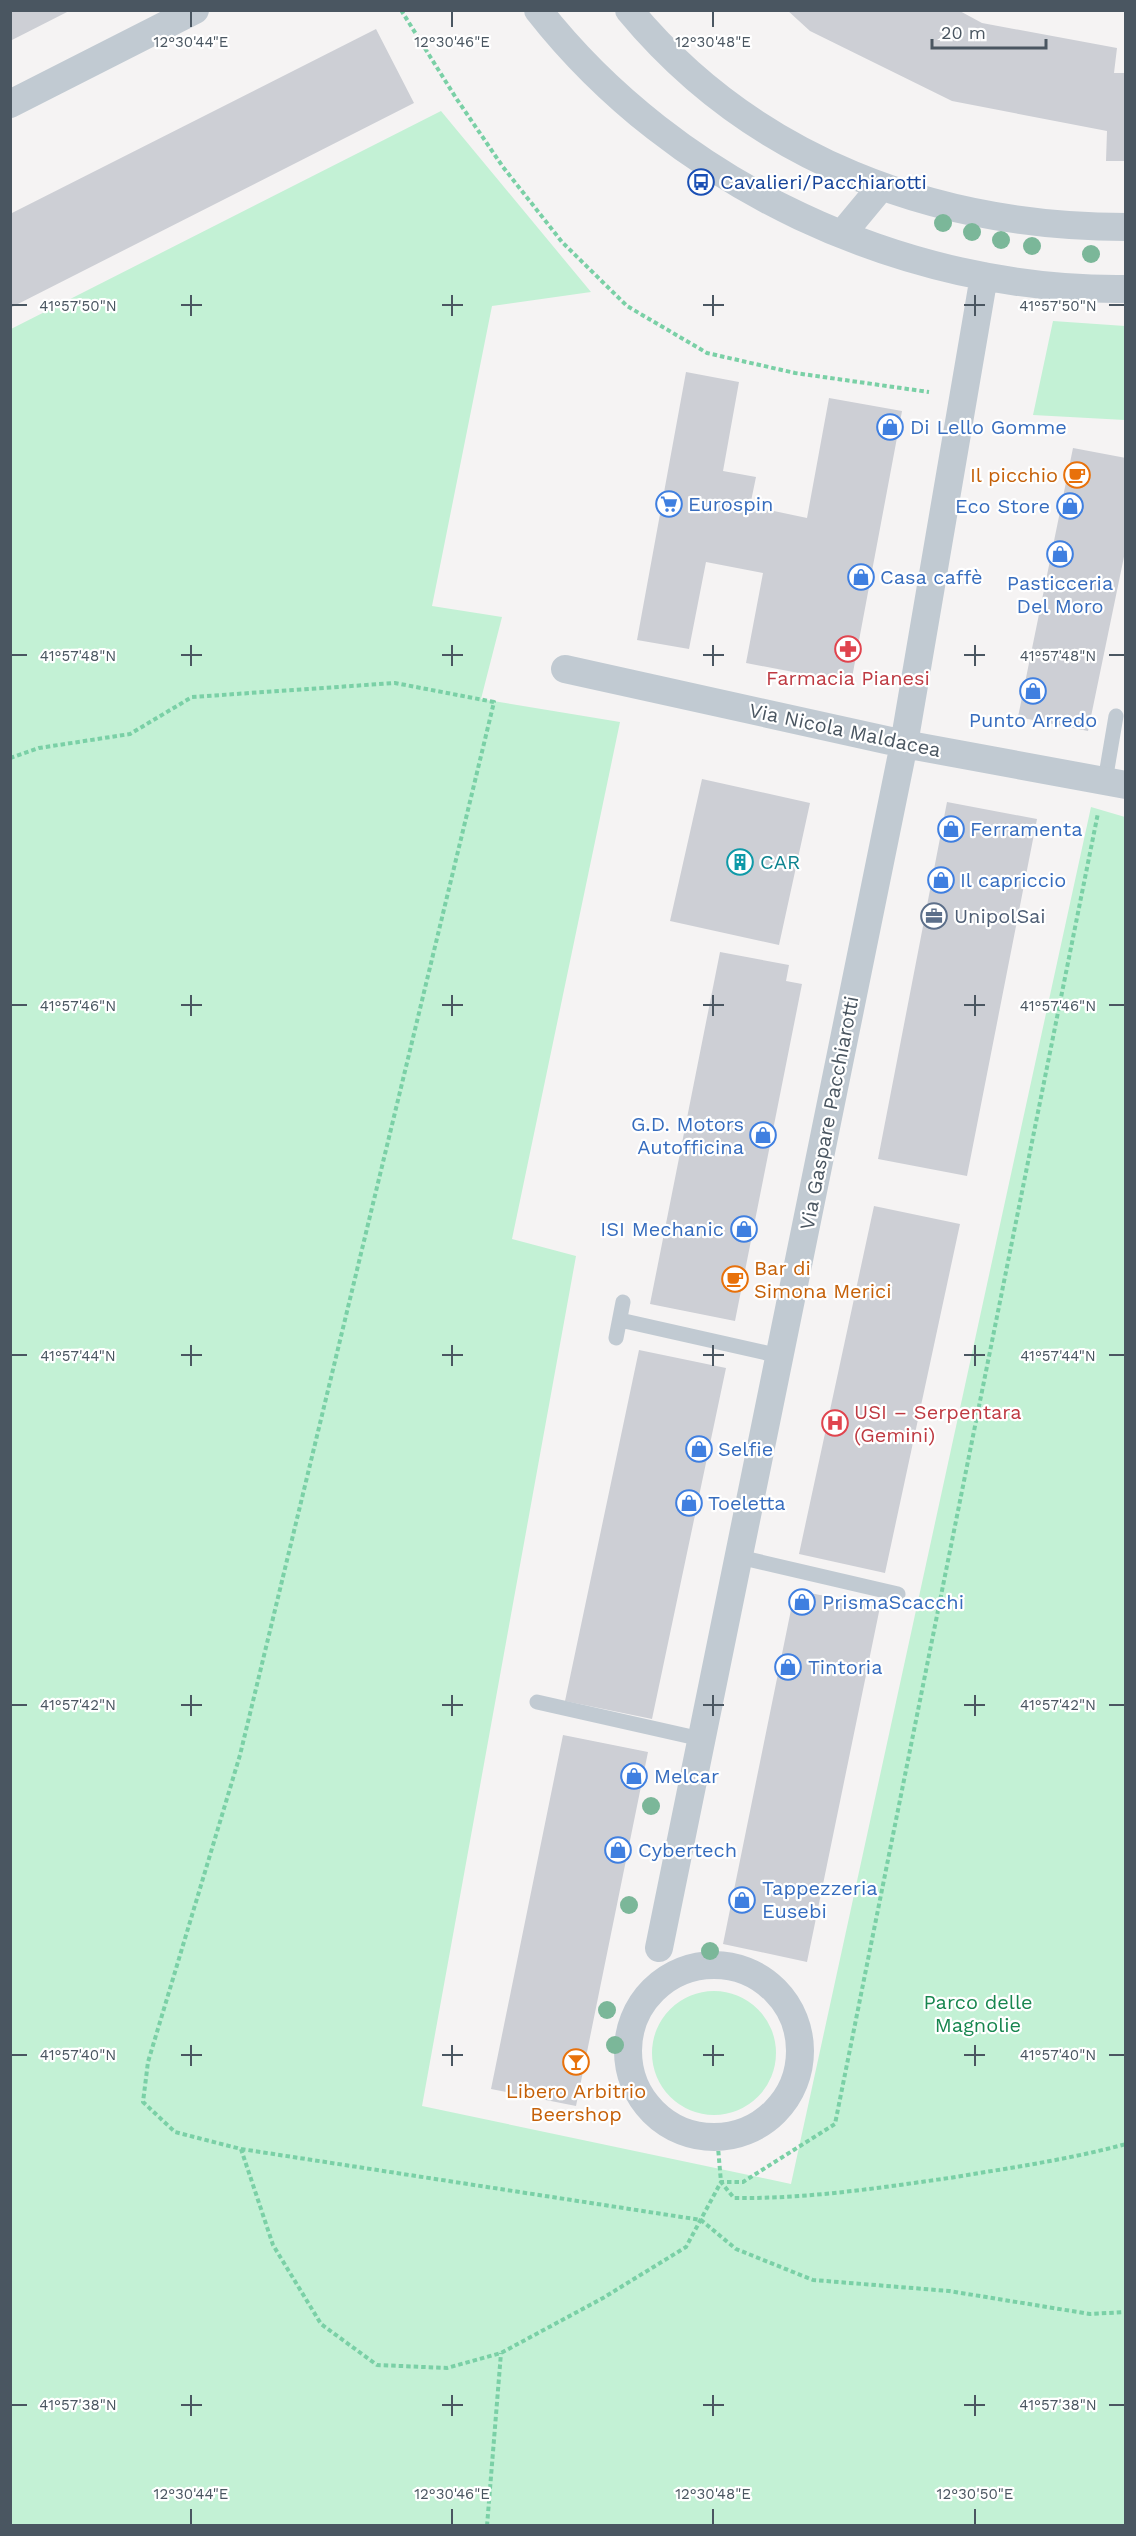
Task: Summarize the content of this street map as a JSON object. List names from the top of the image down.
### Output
{
  "streets": {
    "street": ["Via Nicola Maldacea", "Via Gaspare Pacchiarotti"]
  },
  "crossings": [
    ["Via Nicola Maldacea", "Via Gaspare Pacchiarotti"]
  ],
  "parks": ["Parco delle Magnolie"],
  "places": {
    "bus stop": ["Cavalieri/Pacchiarotti"],
    "shop": [
      "Di Lello Gomme",
      "Eco Store",
      "Pasticceria Del Moro",
      "Casa caffè",
      "Punto Arredo",
      "Ferramenta",
      "Il capriccio",
      "G.D. Motors Autofficina",
      "ISI Mechanic",
      "Selfie",
      "Toeletta",
      "PrismaScacchi",
      "Tintoria",
      "Melcar",
      "Cybertech",
      "Tappezzeria Eusebi"
    ],
    "cafe": ["Il picchio", "Bar di Simona Merici"],
    "supermarket": ["Eurospin"],
    "pharmacy": ["Farmacia Pianesi"],
    "building": ["CAR"],
    "office": ["UnipolSai"],
    "hospital": ["USI – Serpentara (Gemini)"],
    "bar": ["Libero Arbitrio Beershop"]
  },
  "scale_bar": "20 m",
  "coordinates": [
    "12°30'44\"E",
    "12°30'46\"E",
    "12°30'48\"E",
    "41°57'50\"N",
    "41°57'48\"N",
    "41°57'46\"N",
    "41°57'44\"N",
    "41°57'42\"N",
    "41°57'40\"N",
    "41°57'38\"N",
    "12°30'50\"E"
  ]
}
